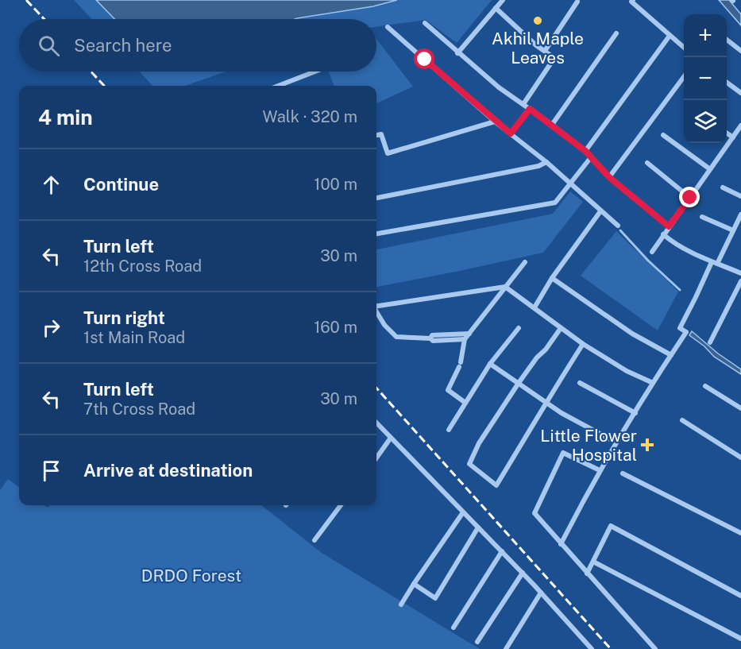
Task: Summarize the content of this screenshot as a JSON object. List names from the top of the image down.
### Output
{
  "parks": ["DRDO Forest"],
  "places": {
    "other": ["Akhil Maple Leaves"],
    "health": ["Little Flower Hospital"]
  },
  "page": {
    "map_buttons": ["+", "−"],
    "search": "Search here",
    "heading": ["4 min", "Walk · 320 m"],
    "list": [
      ["Continue", "100 m"],
      ["Turn left", "12th Cross Road", "30 m"],
      ["Turn right", "1st Main Road", "160 m"],
      ["Turn left", "7th Cross Road", "30 m"],
      "Arrive at destination"
    ]
  }
}
